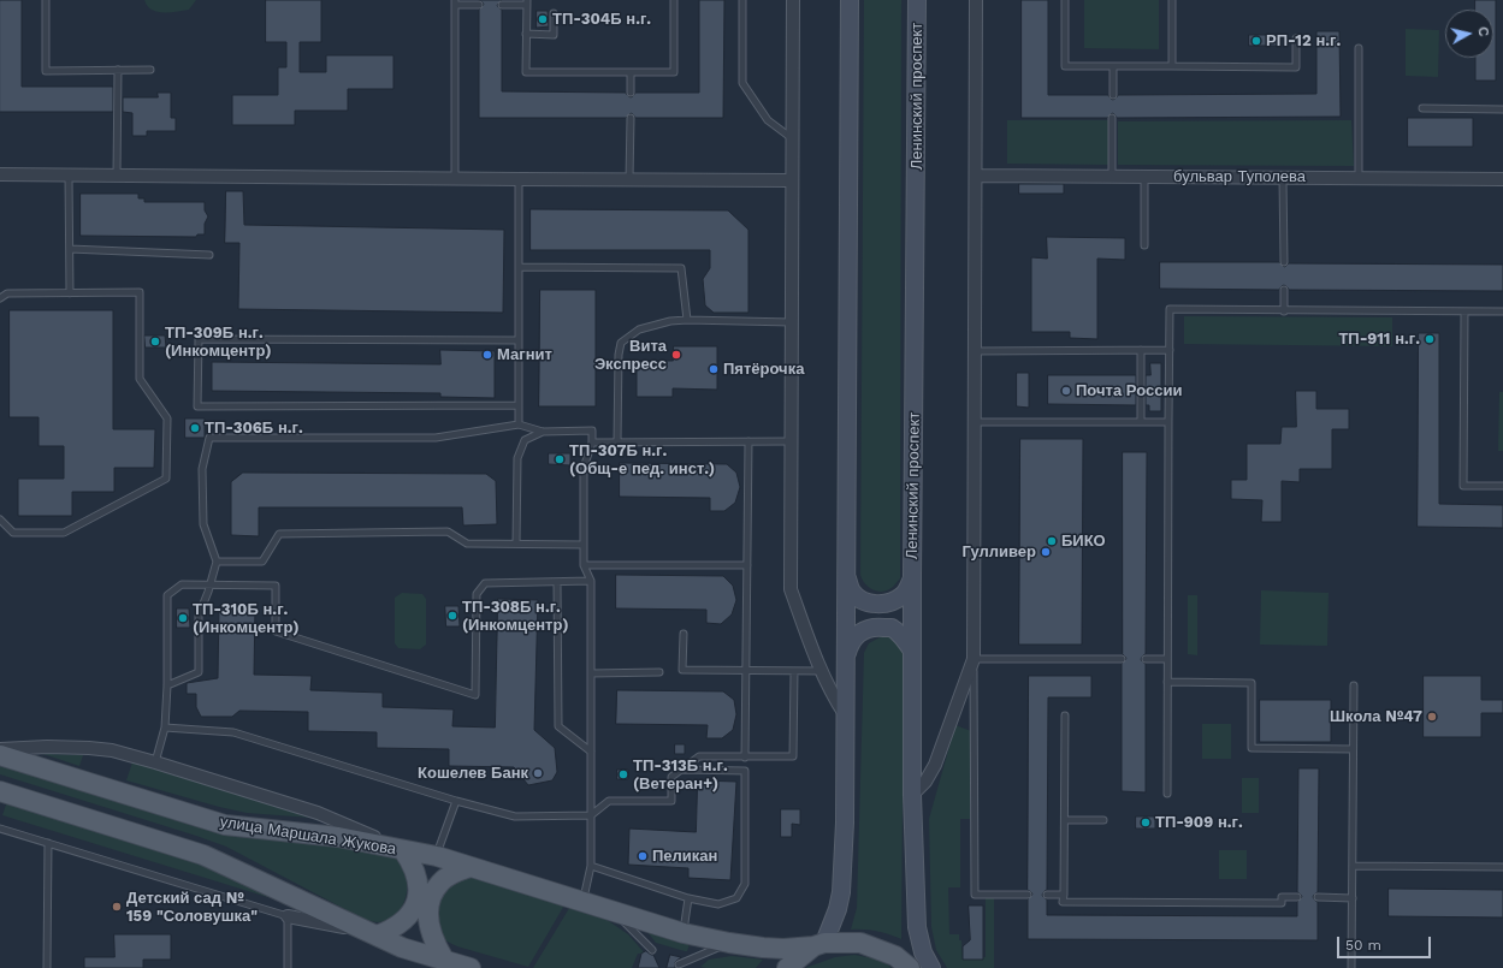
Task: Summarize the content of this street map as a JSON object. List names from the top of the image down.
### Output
{
  "streets": {
    "main road": ["Ленинский проспект", "улица Маршала Жукова"],
    "street": ["бульвар Туполева"]
  },
  "places": [
    "ТП-304Б н.г.",
    "РП-12 н.г.",
    "ТП-911 н.г.",
    "ТП-309Б н.г. (Инкомцентр)",
    "Магнит",
    "Вита Экспресс",
    "Пятёрочка",
    "Почта России",
    "ТП-306Б н.г.",
    "ТП-307Б н.г. (Общ-е пед. инст.)",
    "БИКО",
    "Гулливер",
    "ТП-308Б н.г. (Инкомцентр)",
    "ТП-310Б н.г. (Инкомцентр)",
    "Школа №47",
    "Кошелев Банк",
    "ТП-313Б н.г. (Ветеран+)",
    "ТП-909 н.г.",
    "Пеликан",
    "Детский сад № 159 \"Соловушка\""
  ],
  "scale_bar": "50 m",
  "north": "right"
}
